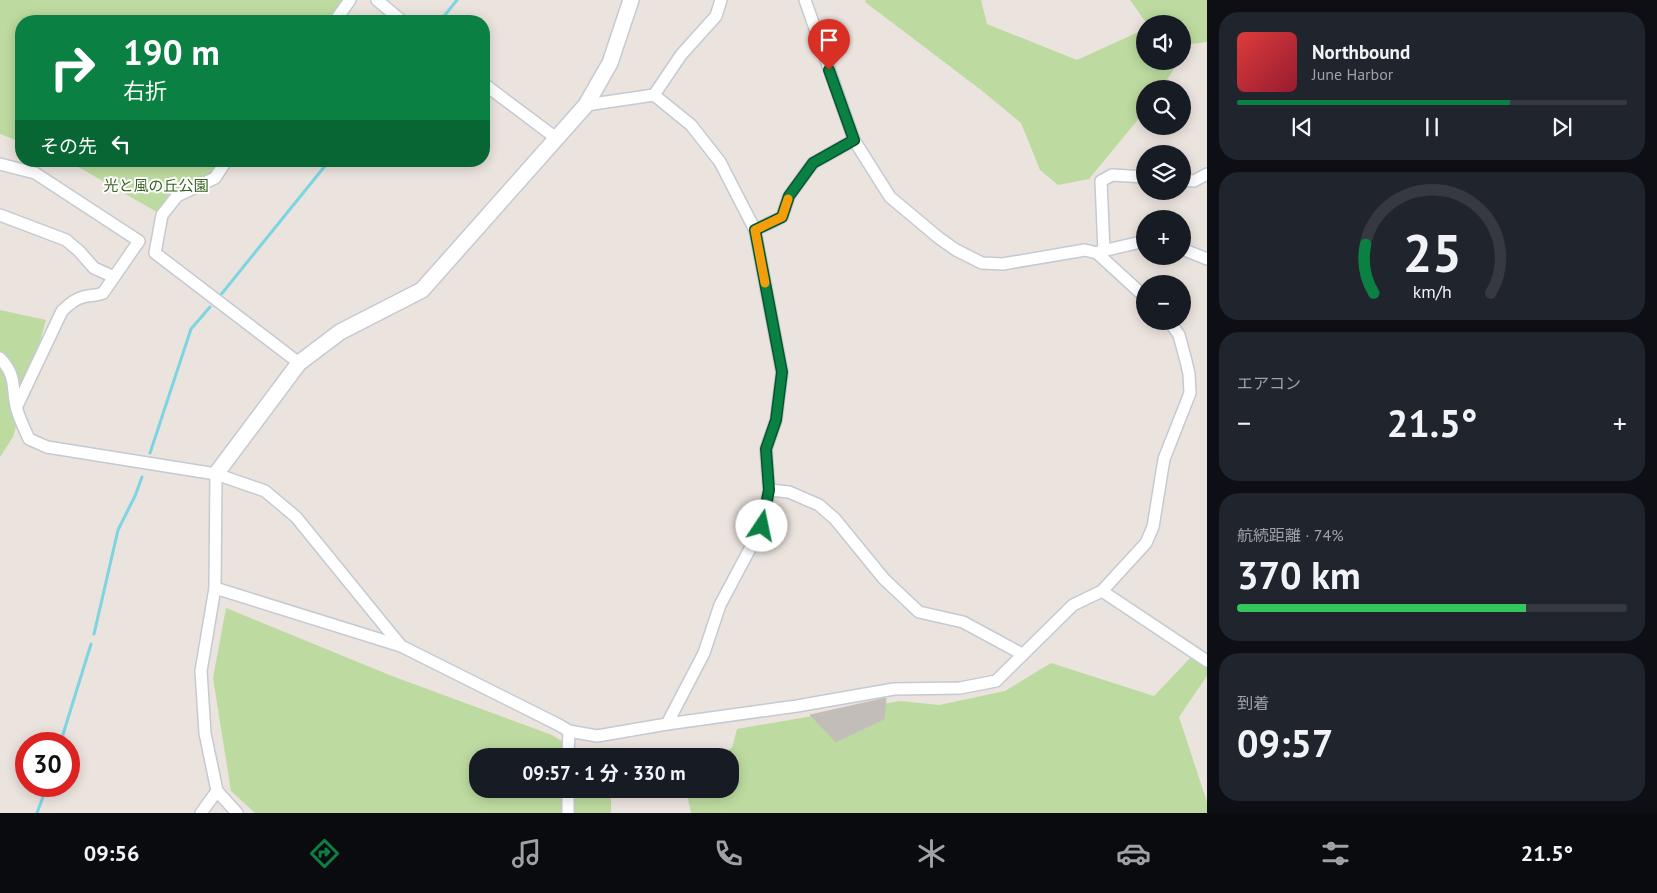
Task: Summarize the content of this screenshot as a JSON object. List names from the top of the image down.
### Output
{
  "parks": ["光と風の丘公園"],
  "page": {
    "map_buttons": ["+", "−"],
    "turn": ["190 m", "右折"],
    "song": ["Northbound", "June Harbor"],
    "then": "その先",
    "tile": [
      "エアコン",
      ["航続距離 · 74%", "370 km"],
      ["到着", "09:57"]
    ],
    "heat": ["−", "21.5°", "+"],
    "limit": "30",
    "trip": "09:57 · 1 分 · 330 m",
    "tabs": ["09:56", "21.5°"],
    "gauge": ["25", "km/h"]
  }
}
